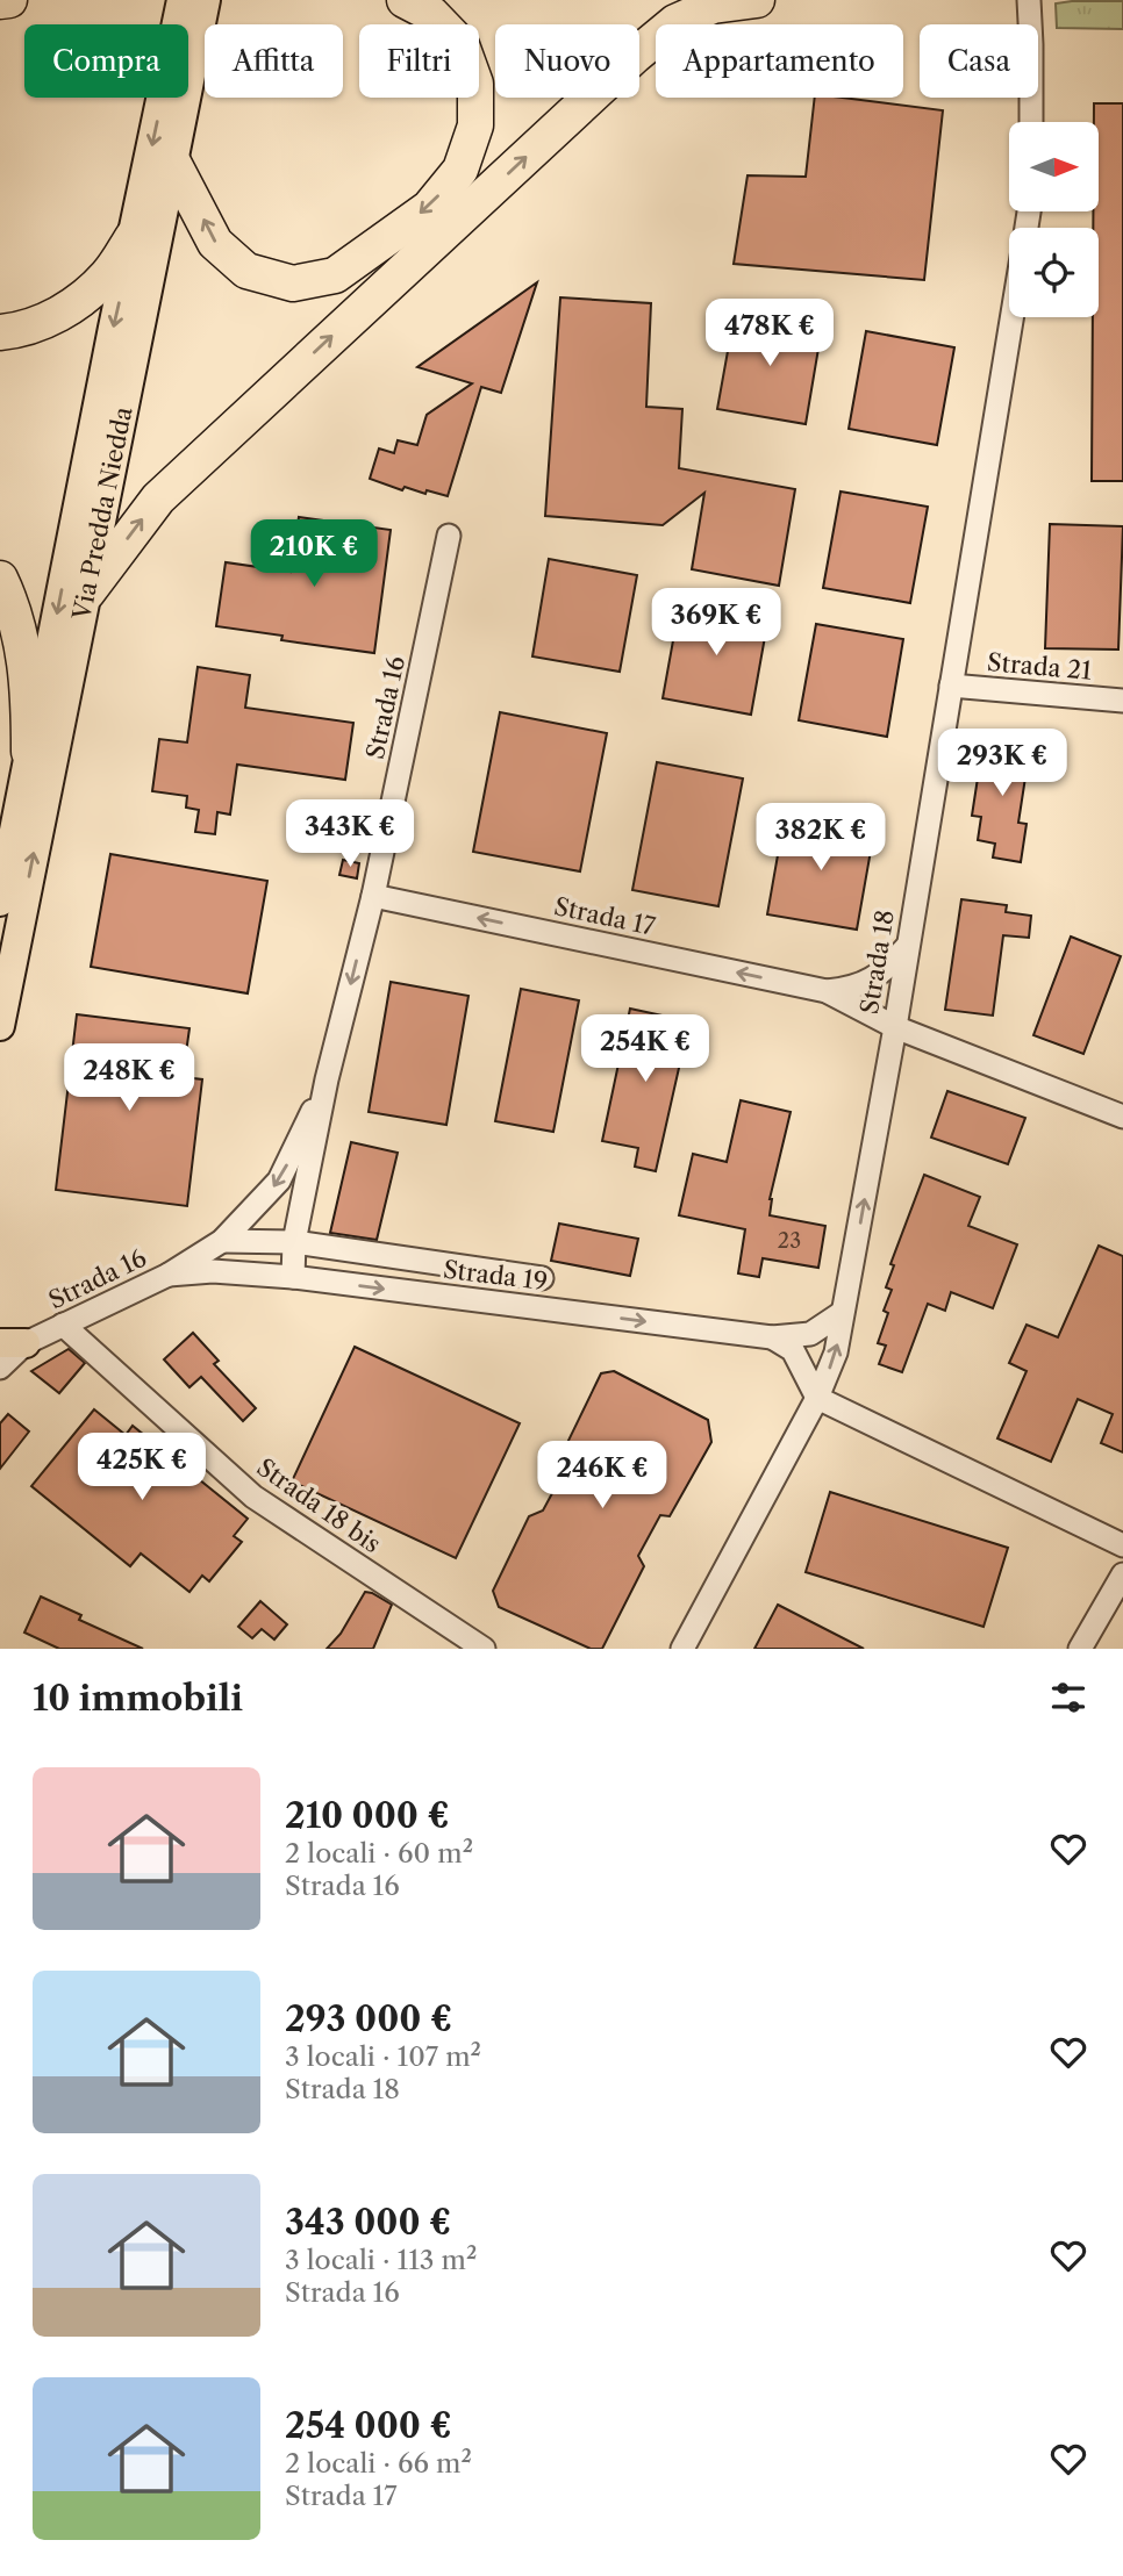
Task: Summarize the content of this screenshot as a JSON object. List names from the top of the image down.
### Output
{
  "streets": {
    "main road": ["Via Predda Niedda"],
    "street": [
      "Strada 21",
      "Strada 16",
      "Strada 17",
      "Strada 18",
      "Strada 19",
      "Strada 18 bis"
    ]
  },
  "crossings": [
    ["Strada 21", "Strada 18"],
    ["Strada 16", "Strada 17"],
    ["Strada 16", "Strada 19"],
    ["Strada 16", "Strada 18 bis"],
    ["Strada 17", "Strada 18"],
    ["Strada 18", "Strada 19"]
  ],
  "one_way": ["Strada 17"],
  "house_numbers": ["23"],
  "north": "right",
  "page": {
    "chip": [
      "Compra",
      "Affitta",
      "Filtri",
      "Nuovo",
      "Appartamento",
      "Casa"
    ],
    "price": [
      "478K €",
      "210K €",
      "369K €",
      "293K €",
      "343K €",
      "382K €",
      "254K €",
      "248K €",
      "425K €",
      "246K €"
    ],
    "heading": "10 immobili",
    "list": [
      {
        "name": "210 000 €",
        "note": "2 locali · 60 m² · Strada 16"
      },
      {
        "name": "293 000 €",
        "note": "3 locali · 107 m² · Strada 18"
      },
      {
        "name": "343 000 €",
        "note": "3 locali · 113 m² · Strada 16"
      },
      {
        "name": "254 000 €",
        "note": "2 locali · 66 m² · Strada 17"
      }
    ]
  }
}
